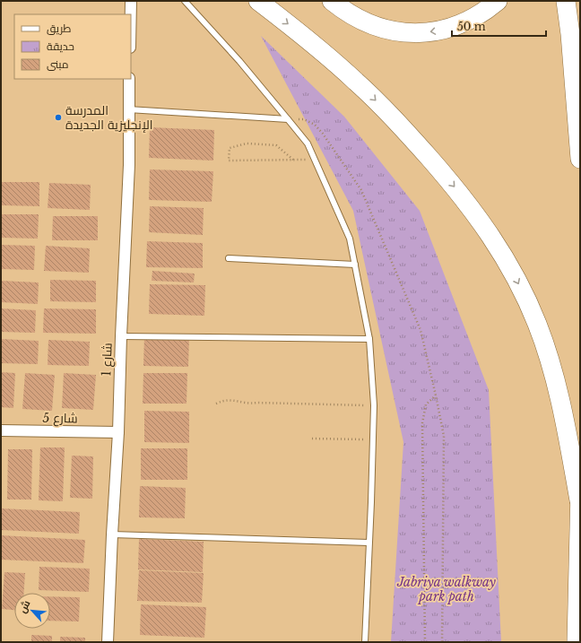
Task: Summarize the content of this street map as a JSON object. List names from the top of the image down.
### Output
{
  "streets": {
    "street": ["شارع 1", "شارع 5"]
  },
  "crossings": [
    ["شارع 1", "شارع 5"]
  ],
  "parks": ["Jabriya walkway park path"],
  "places": ["المدرسة الإنجليزية الجديدة"],
  "legend": ["طريق", "حديقة", "مبنى"],
  "scale_bar": "50 m",
  "north": "top left"
}
